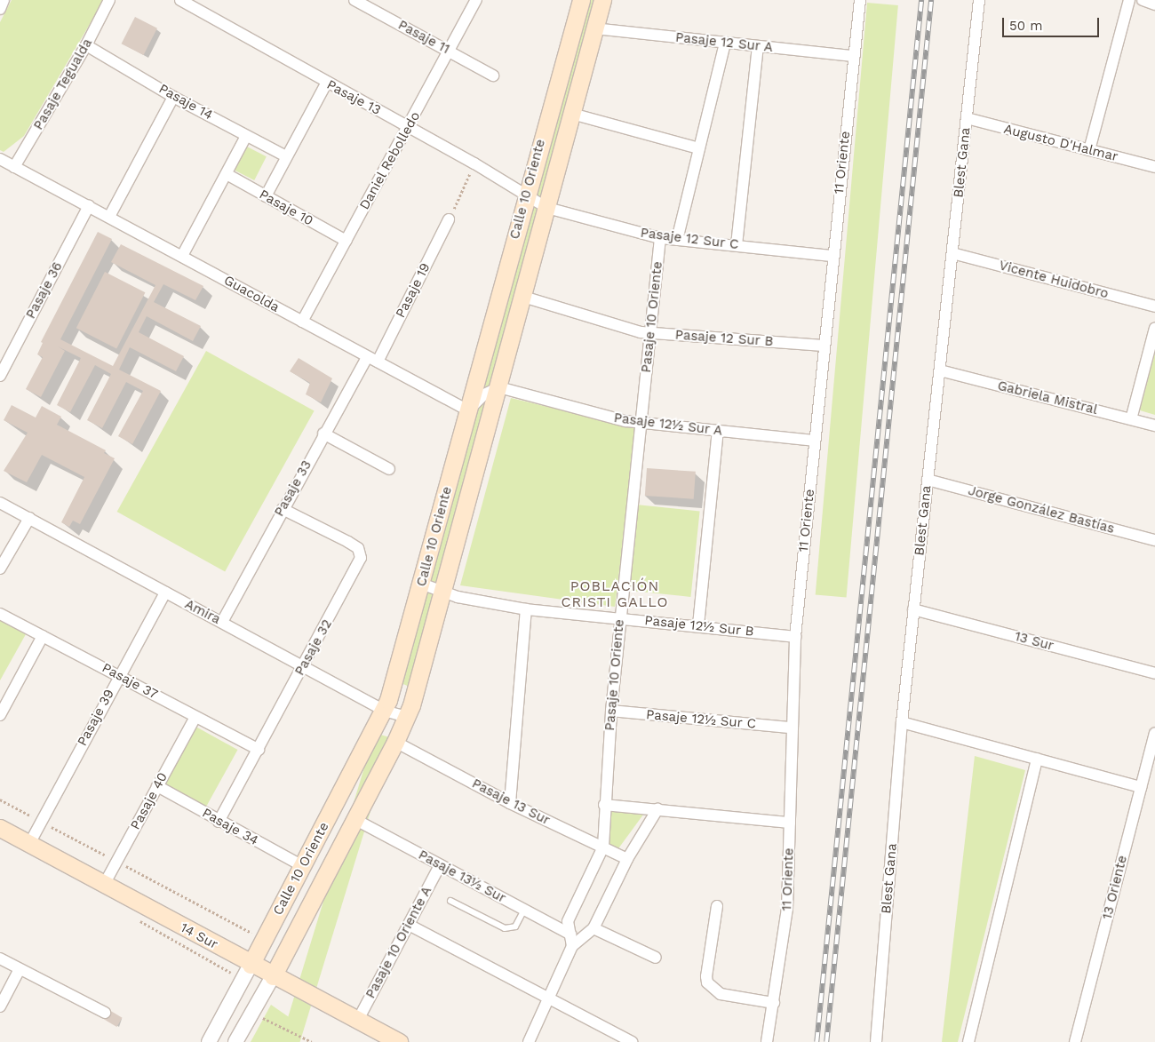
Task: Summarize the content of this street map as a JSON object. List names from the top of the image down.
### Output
{
  "streets": {
    "main road": ["Calle 10 Oriente", "14 Sur"],
    "street": [
      "Pasaje 11",
      "Pasaje 12 Sur A",
      "Pasaje Tegualda",
      "Pasaje 13",
      "Pasaje 14",
      "Augusto D'Halmar",
      "Daniel Rebolledo",
      "11 Oriente",
      "Blest Gana",
      "Pasaje 10",
      "Pasaje 12 Sur C",
      "Vicente Huidobro",
      "Pasaje 36",
      "Pasaje 19",
      "Guacolda",
      "Pasaje 10 Oriente",
      "Pasaje 12 Sur B",
      "Gabriela Mistral",
      "Pasaje 12½ Sur A",
      "Pasaje 33",
      "Jorge González Bastías",
      "Amira",
      "Pasaje 12½ Sur B",
      "13 Sur",
      "Pasaje 32",
      "Pasaje 37",
      "Pasaje 39",
      "Pasaje 12½ Sur C",
      "Pasaje 40",
      "Pasaje 13 Sur",
      "Pasaje 34",
      "Pasaje 13½ Sur",
      "13 Oriente",
      "Pasaje 10 Oriente A"
    ]
  },
  "crossings": [
    ["Pasaje 11", "Daniel Rebolledo"],
    ["Pasaje 12 Sur A", "11 Oriente"],
    ["Pasaje 12 Sur A", "Calle 10 Oriente"],
    ["Pasaje Tegualda", "Pasaje 14"],
    ["Pasaje Tegualda", "Guacolda"],
    ["Pasaje 13", "Daniel Rebolledo"],
    ["Pasaje 13", "Calle 10 Oriente"],
    ["Pasaje 13", "Pasaje 12 Sur C"],
    ["Augusto D'Halmar", "Blest Gana"],
    ["Daniel Rebolledo", "Pasaje 10"],
    ["Daniel Rebolledo", "Guacolda"],
    ["11 Oriente", "Pasaje 12 Sur C"],
    ["11 Oriente", "Pasaje 12 Sur B"],
    ["11 Oriente", "Pasaje 12½ Sur A"],
    ["11 Oriente", "Pasaje 12½ Sur B"],
    ["11 Oriente", "Pasaje 12½ Sur C"],
    ["Blest Gana", "Vicente Huidobro"],
    ["Blest Gana", "Gabriela Mistral"],
    ["Blest Gana", "Jorge González Bastías"],
    ["Blest Gana", "13 Sur"],
    ["Calle 10 Oriente", "Pasaje 12 Sur C"],
    ["Calle 10 Oriente", "Guacolda"],
    ["Calle 10 Oriente", "Pasaje 12 Sur B"],
    ["Calle 10 Oriente", "Pasaje 12½ Sur A"],
    ["Calle 10 Oriente", "Amira"],
    ["Calle 10 Oriente", "Pasaje 12½ Sur B"],
    ["Calle 10 Oriente", "Pasaje 13 Sur"],
    ["Calle 10 Oriente", "Pasaje 34"],
    ["Calle 10 Oriente", "Pasaje 13½ Sur"],
    ["Calle 10 Oriente", "14 Sur"],
    ["Pasaje 12 Sur C", "Pasaje 10 Oriente"],
    ["Pasaje 36", "Guacolda"],
    ["Pasaje 19", "Guacolda"],
    ["Pasaje 19", "Pasaje 33"],
    ["Guacolda", "Pasaje 33"],
    ["Pasaje 10 Oriente", "Pasaje 12 Sur B"],
    ["Pasaje 10 Oriente", "Pasaje 12½ Sur A"],
    ["Pasaje 10 Oriente", "Pasaje 12½ Sur B"],
    ["Pasaje 10 Oriente", "Pasaje 12½ Sur C"],
    ["Pasaje 10 Oriente", "Pasaje 13 Sur"],
    ["Pasaje 10 Oriente", "Pasaje 13½ Sur"],
    ["Pasaje 33", "Amira"],
    ["Pasaje 33", "Pasaje 32"],
    ["Amira", "Pasaje 32"],
    ["Amira", "Pasaje 39"],
    ["Pasaje 32", "Pasaje 37"],
    ["Pasaje 32", "Pasaje 34"],
    ["Pasaje 37", "Pasaje 39"],
    ["Pasaje 37", "Pasaje 40"],
    ["Pasaje 39", "14 Sur"],
    ["Pasaje 40", "Pasaje 34"],
    ["Pasaje 40", "14 Sur"],
    ["Pasaje 13½ Sur", "Pasaje 10 Oriente A"],
    ["14 Sur", "Pasaje 10 Oriente A"]
  ],
  "districts": ["POBLACIÓN CRISTI GALLO"],
  "scale_bar": "50 m"
}
